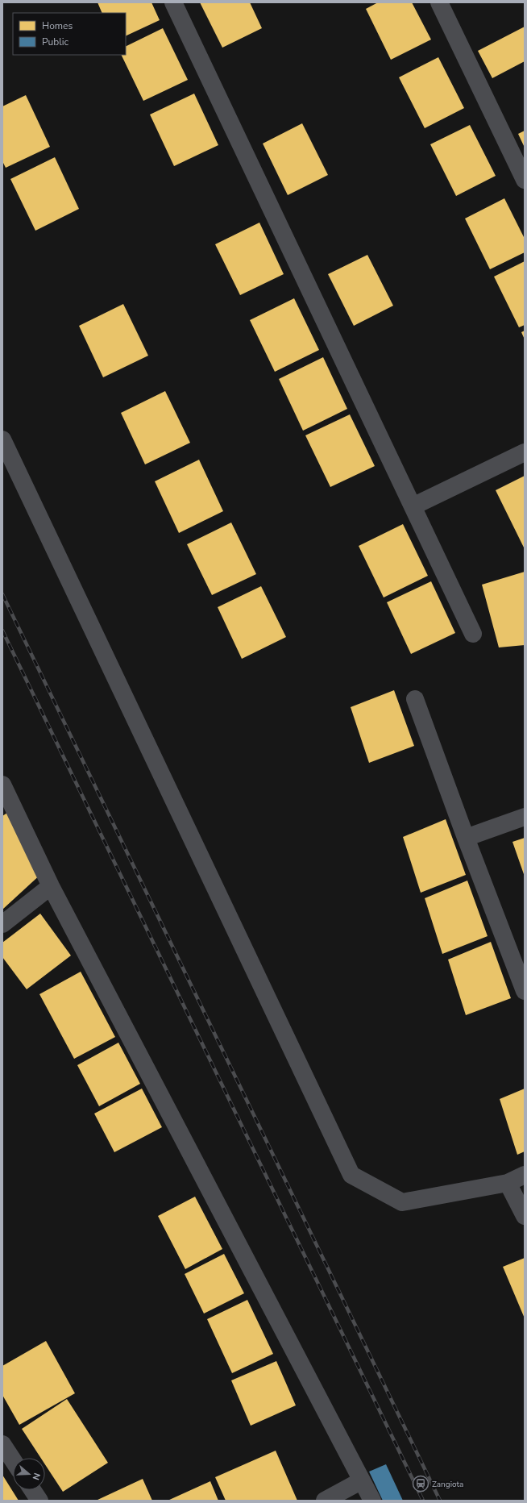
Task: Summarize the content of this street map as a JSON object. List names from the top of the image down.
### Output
{
  "places": {
    "station": ["Zangiota"]
  },
  "legend": ["Homes", "Public"],
  "north": "right"
}
